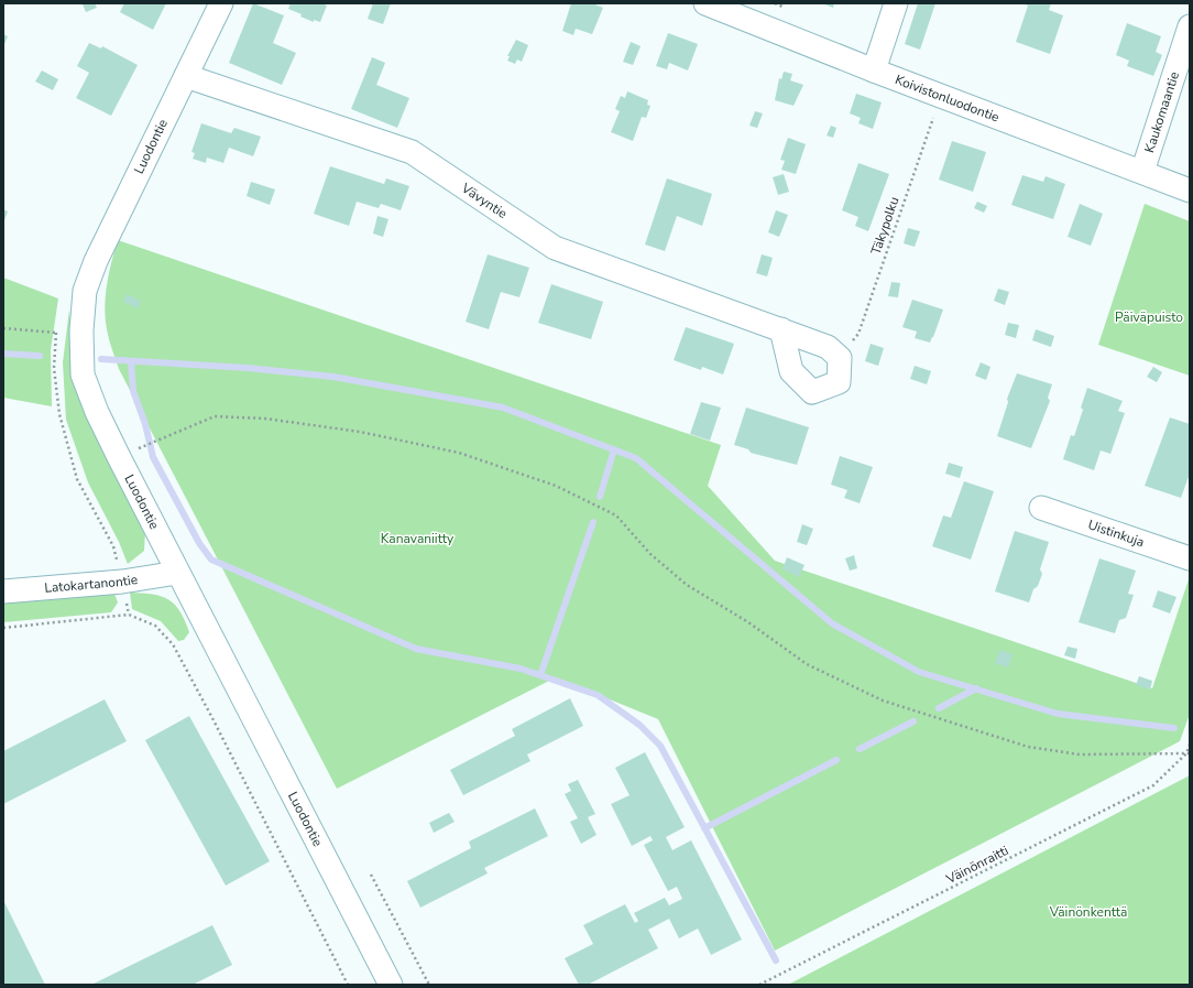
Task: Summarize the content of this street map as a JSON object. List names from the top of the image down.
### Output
{
  "streets": {
    "street": [
      "Koivistonluodontie",
      "Kaukomaantie",
      "Luodontie",
      "Vävyntie",
      "Uistinkuja",
      "Latokartanontie"
    ],
    "path": ["Täkypolku", "Väinönraitti"]
  },
  "crossings": [
    ["Koivistonluodontie", "Kaukomaantie"],
    ["Koivistonluodontie", "Täkypolku"],
    ["Luodontie", "Vävyntie"],
    ["Luodontie", "Latokartanontie"],
    ["Vävyntie", "Täkypolku"]
  ],
  "parks": ["Päiväpuisto", "Kanavaniitty", "Väinönkenttä"]
}
